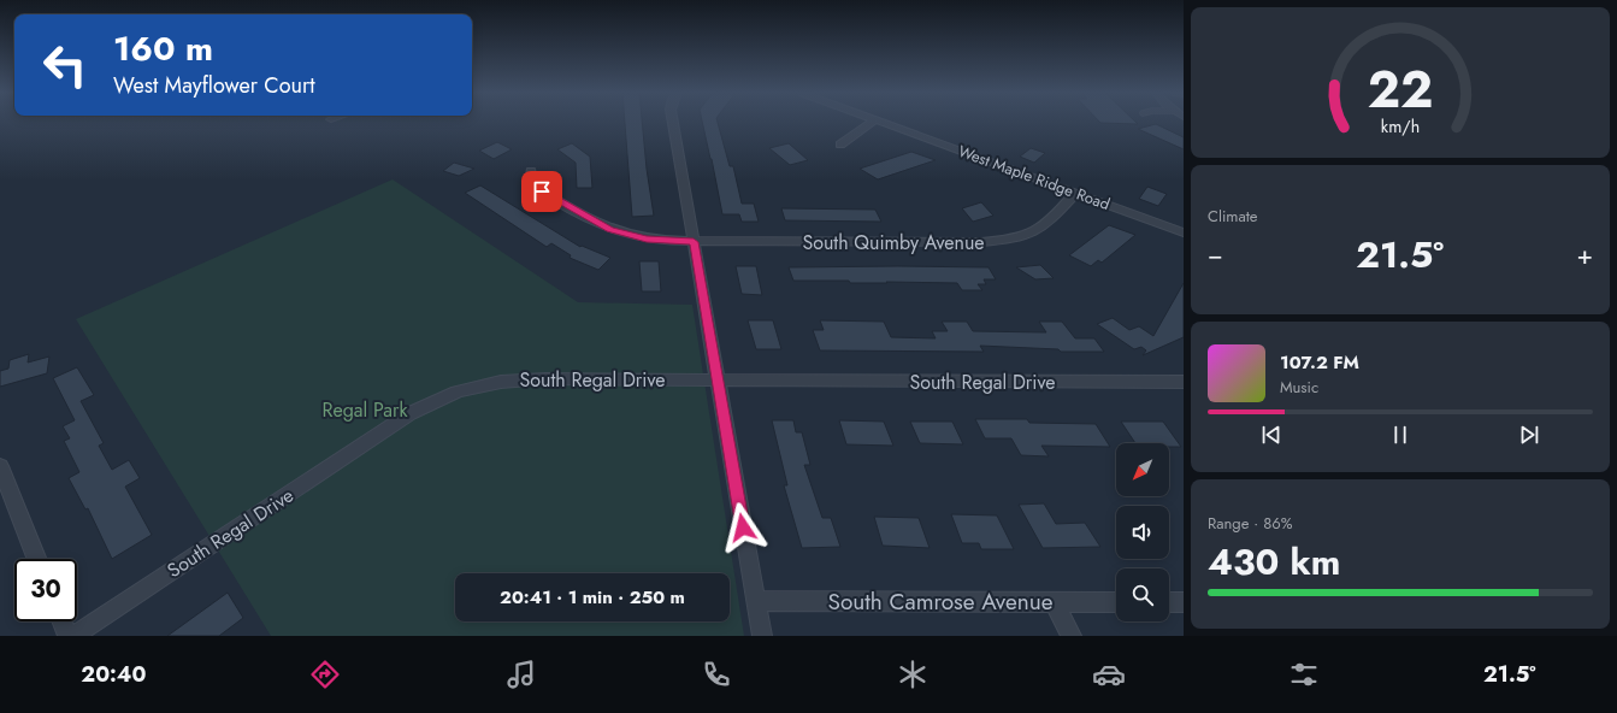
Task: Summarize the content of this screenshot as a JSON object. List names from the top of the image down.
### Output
{
  "streets": {
    "street": [
      "West Maple Ridge Road",
      "South Quimby Avenue",
      "South Regal Drive",
      "South Camrose Avenue"
    ]
  },
  "crossings": [
    ["West Maple Ridge Road", "South Quimby Avenue"]
  ],
  "parks": ["Regal Park"],
  "north": "bottom left",
  "page": {
    "turn": ["160 m", "West Mayflower Court"],
    "tile": [
      "Climate",
      ["Range · 86%", "430 km"]
    ],
    "heat": ["−", "21.5°", "+"],
    "song": ["107.2 FM", "Music"],
    "limit": "30",
    "trip": "20:41 · 1 min · 250 m",
    "tabs": ["20:40", "21.5°"],
    "gauge": ["22", "km/h"]
  }
}
